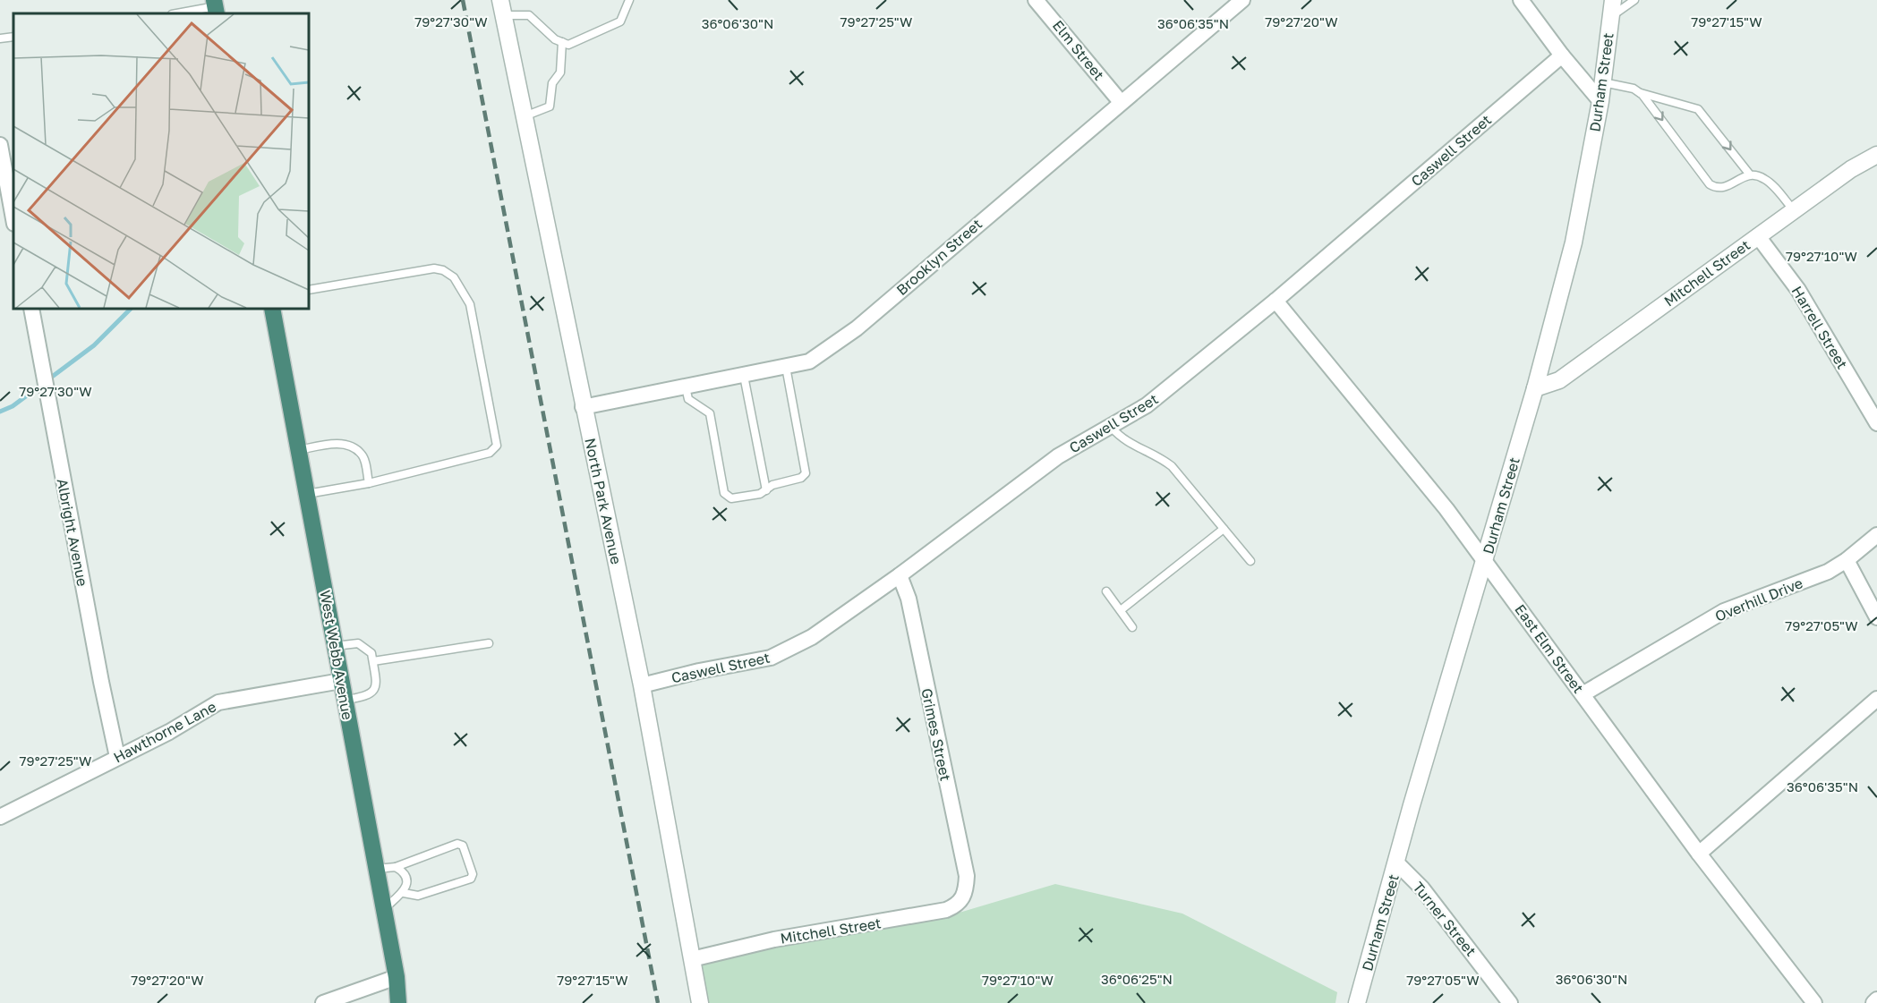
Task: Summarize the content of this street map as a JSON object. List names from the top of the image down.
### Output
{
  "streets": {
    "highway": ["West Webb Avenue"],
    "street": [
      "Elm Street",
      "Durham Street",
      "Caswell Street",
      "Brooklyn Street",
      "Mitchell Street",
      "Harrell Street",
      "North Park Avenue",
      "Albright Avenue",
      "Overhill Drive",
      "East Elm Street",
      "Hawthorne Lane",
      "Grimes Street",
      "Turner Street"
    ]
  },
  "crossings": [
    ["Elm Street", "Brooklyn Street"],
    ["Durham Street", "Mitchell Street"],
    ["Durham Street", "East Elm Street"],
    ["Durham Street", "Turner Street"],
    ["Caswell Street", "North Park Avenue"],
    ["Caswell Street", "East Elm Street"],
    ["Caswell Street", "Grimes Street"],
    ["Brooklyn Street", "North Park Avenue"],
    ["Mitchell Street", "Harrell Street"],
    ["Mitchell Street", "North Park Avenue"],
    ["Mitchell Street", "Grimes Street"],
    ["Albright Avenue", "Hawthorne Lane"],
    ["Overhill Drive", "East Elm Street"],
    ["West Webb Avenue", "Hawthorne Lane"]
  ],
  "coordinates": [
    "79°27'30\"W",
    "79°27'25\"W",
    "79°27'20\"W",
    "79°27'15\"W",
    "36°06'30\"N",
    "36°06'35\"N",
    "79°27'10\"W",
    "79°27'05\"W",
    "36°06'25\"N"
  ]
}
